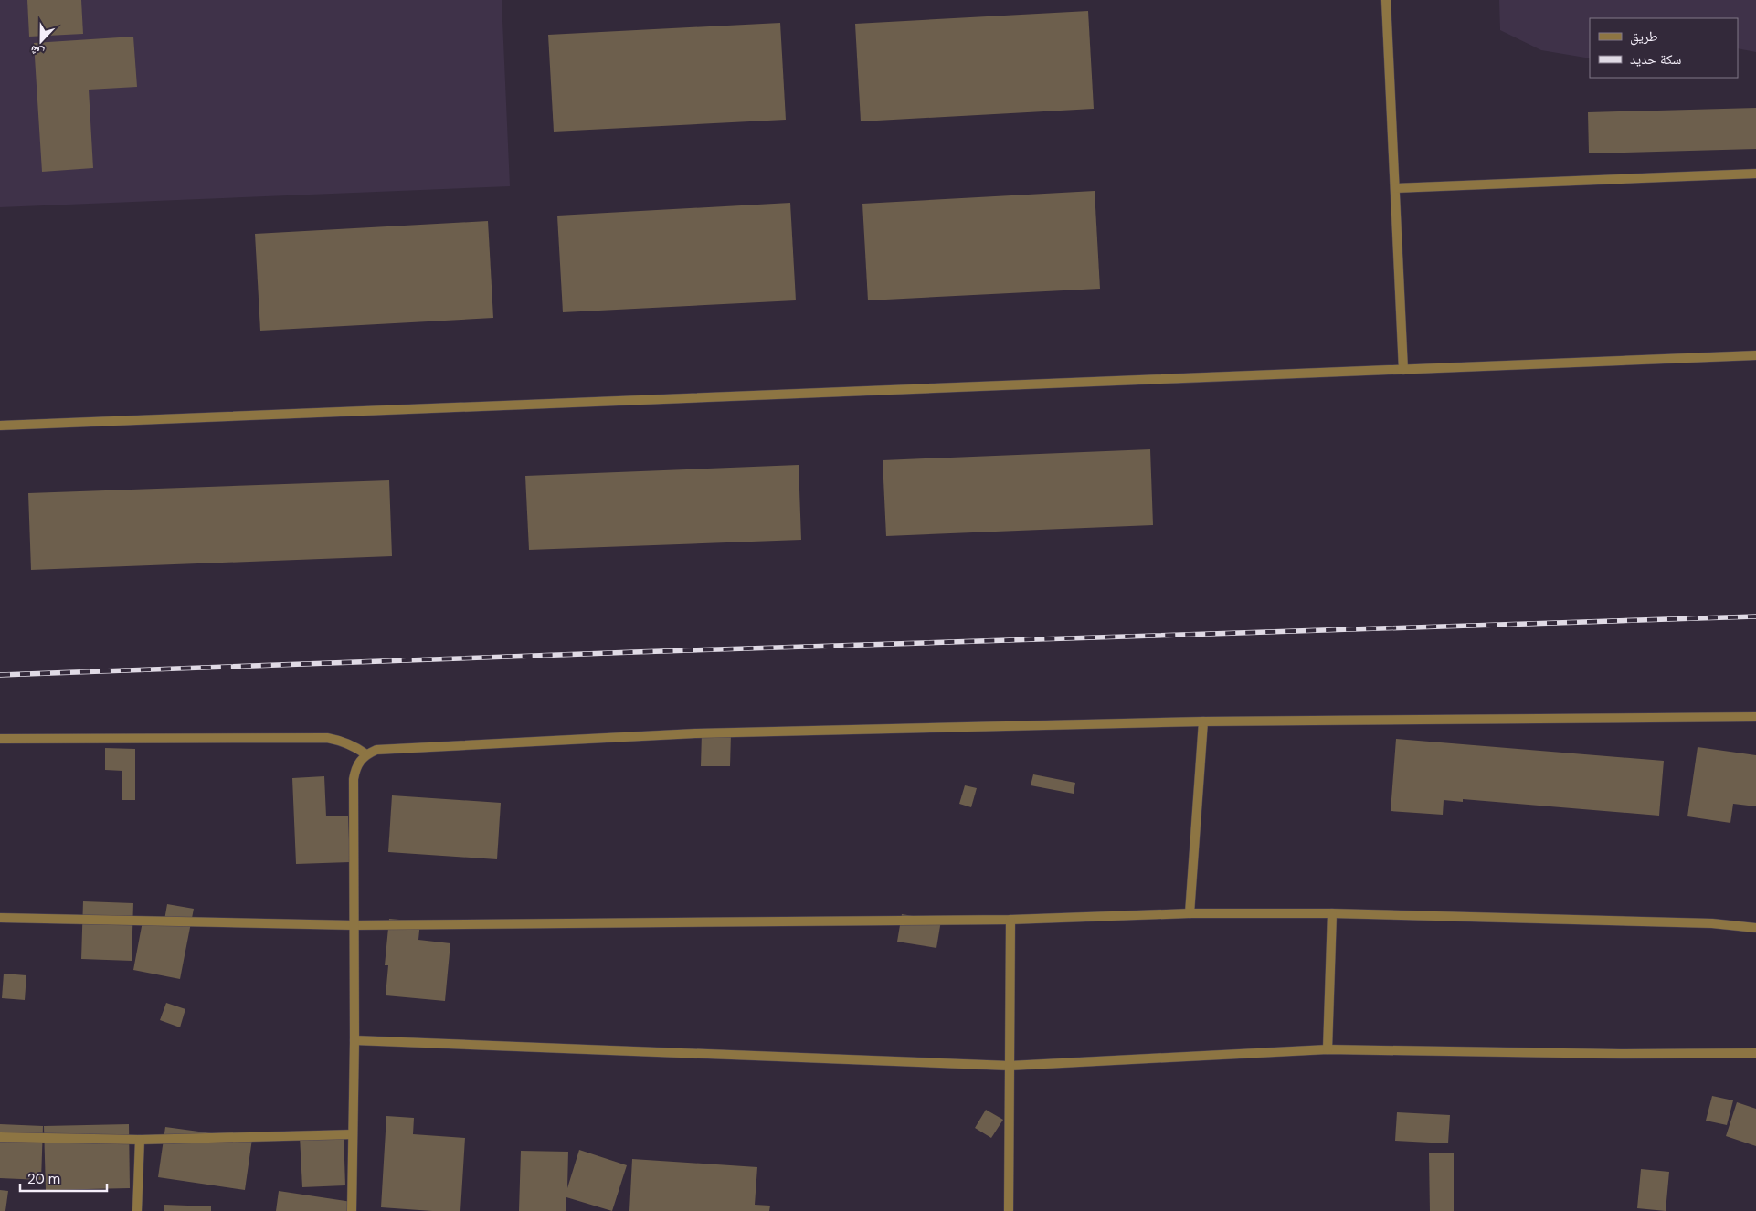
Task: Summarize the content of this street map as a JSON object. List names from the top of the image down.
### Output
{
  "legend": ["طريق", "سكة حديد"],
  "scale_bar": "20 m",
  "north": "bottom"
}
